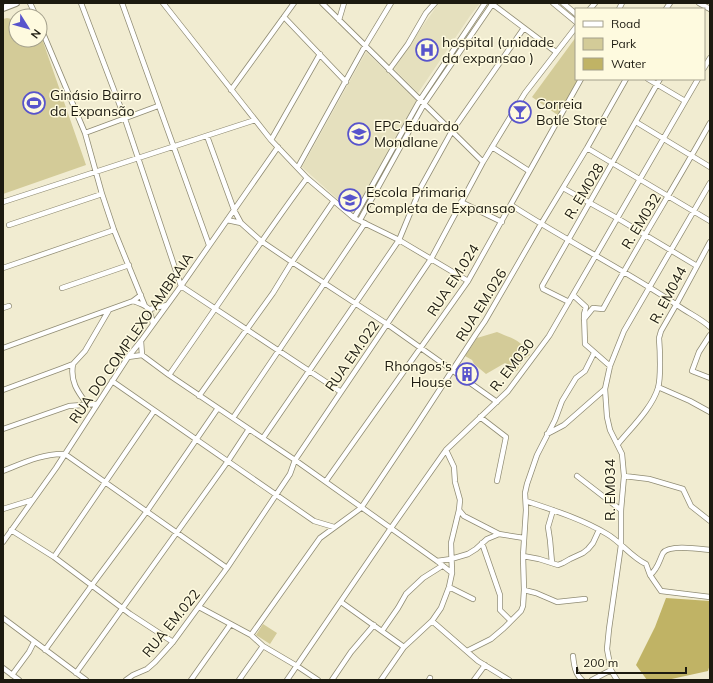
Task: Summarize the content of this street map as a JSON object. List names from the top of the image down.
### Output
{
  "streets": {
    "street": [
      "R. EM028",
      "R. EM032",
      "RUA EM.024",
      "R. EM044",
      "RUA EM.026",
      "RUA DO COMPLEXO AMBRAIA",
      "RUA EM.022",
      "R. EM030",
      "R. EM034"
    ]
  },
  "crossings": [
    ["R. EM028", "R. EM030"],
    ["R. EM044", "R. EM034"]
  ],
  "places": {
    "hospital": ["hospital (unidade da expansao )"],
    "sports": ["Ginásio Bairro da Expansão"],
    "bar": ["Correia Botle Store"],
    "school or university": ["EPC Eduardo Mondlane", "Escola Primaria Completa de Expansao"],
    "building": ["Rhongos's House"]
  },
  "legend": ["Road", "Park", "Water"],
  "scale_bar": "200 m",
  "north": "bottom right"
}
